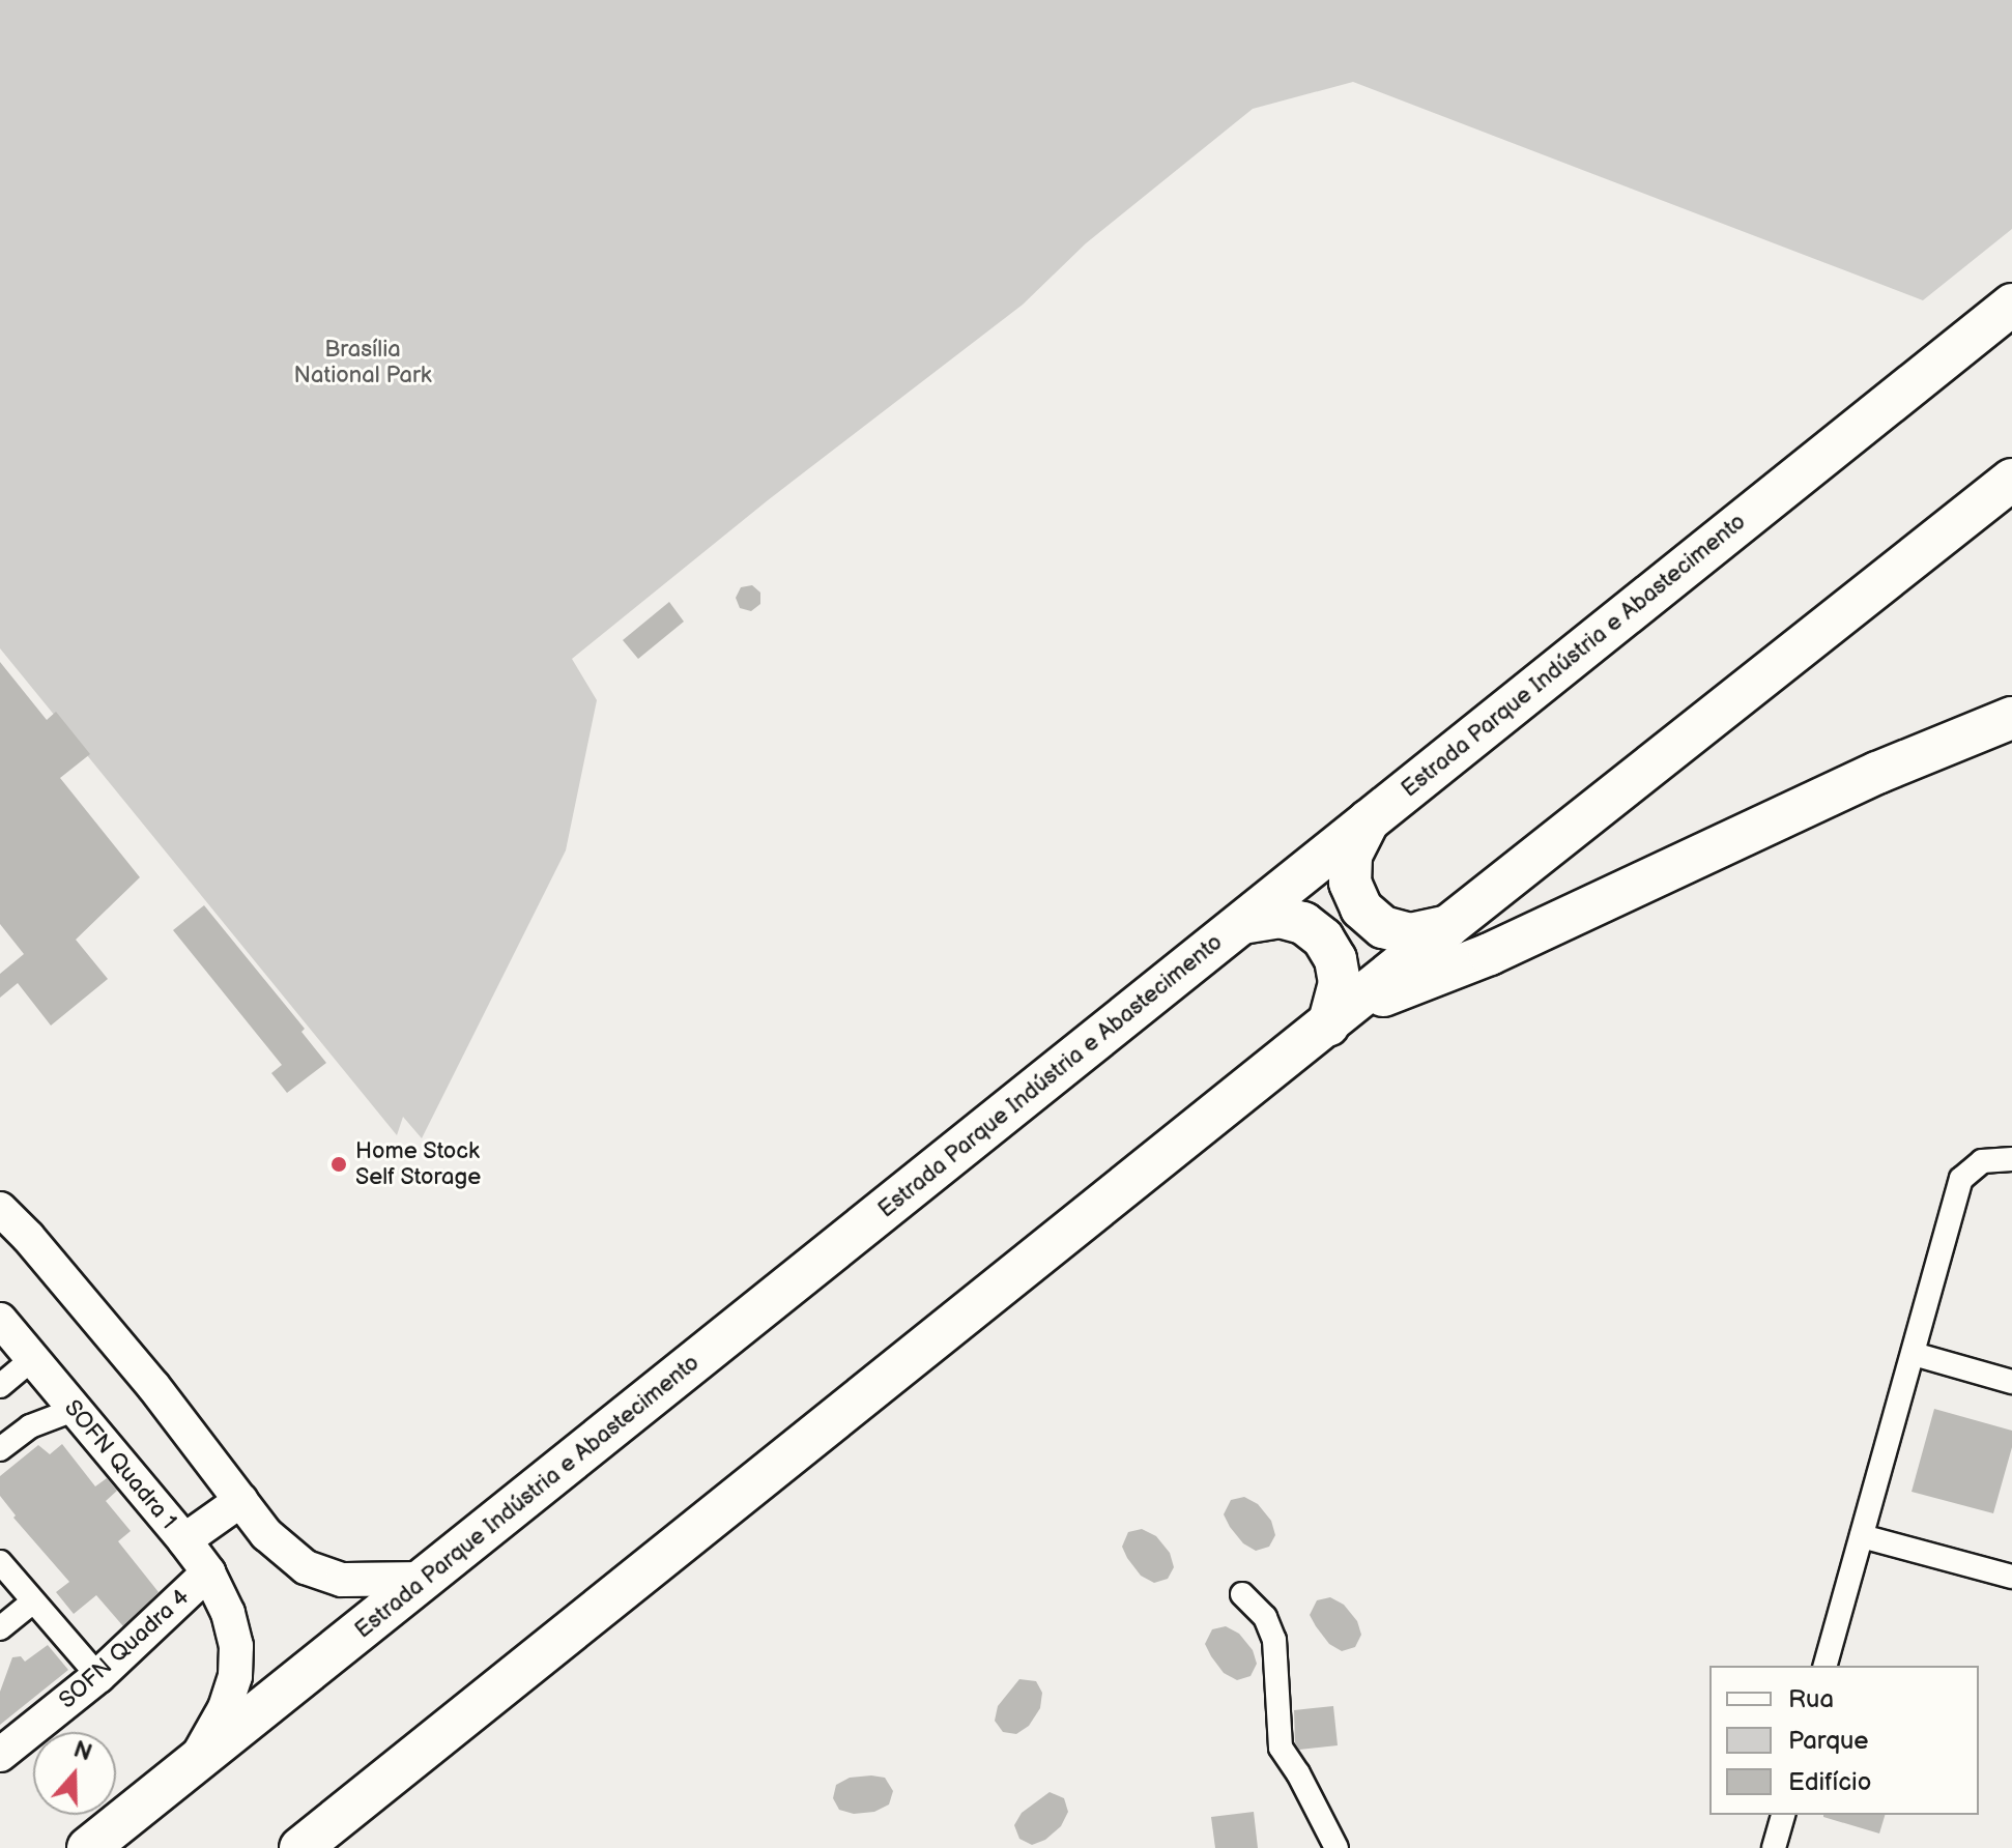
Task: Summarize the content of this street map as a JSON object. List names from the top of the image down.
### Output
{
  "streets": {
    "highway": ["Estrada Parque Indústria e Abastecimento"],
    "street": ["SOFN Quadra 1", "SOFN Quadra 4"]
  },
  "crossings": [
    ["Estrada Parque Indústria e Abastecimento", "SOFN Quadra 1"],
    ["SOFN Quadra 1", "SOFN Quadra 4"]
  ],
  "parks": ["Brasília National Park"],
  "places": ["Home Stock Self Storage"],
  "legend": ["Rua", "Parque", "Edifício"],
  "north": "top"
}
